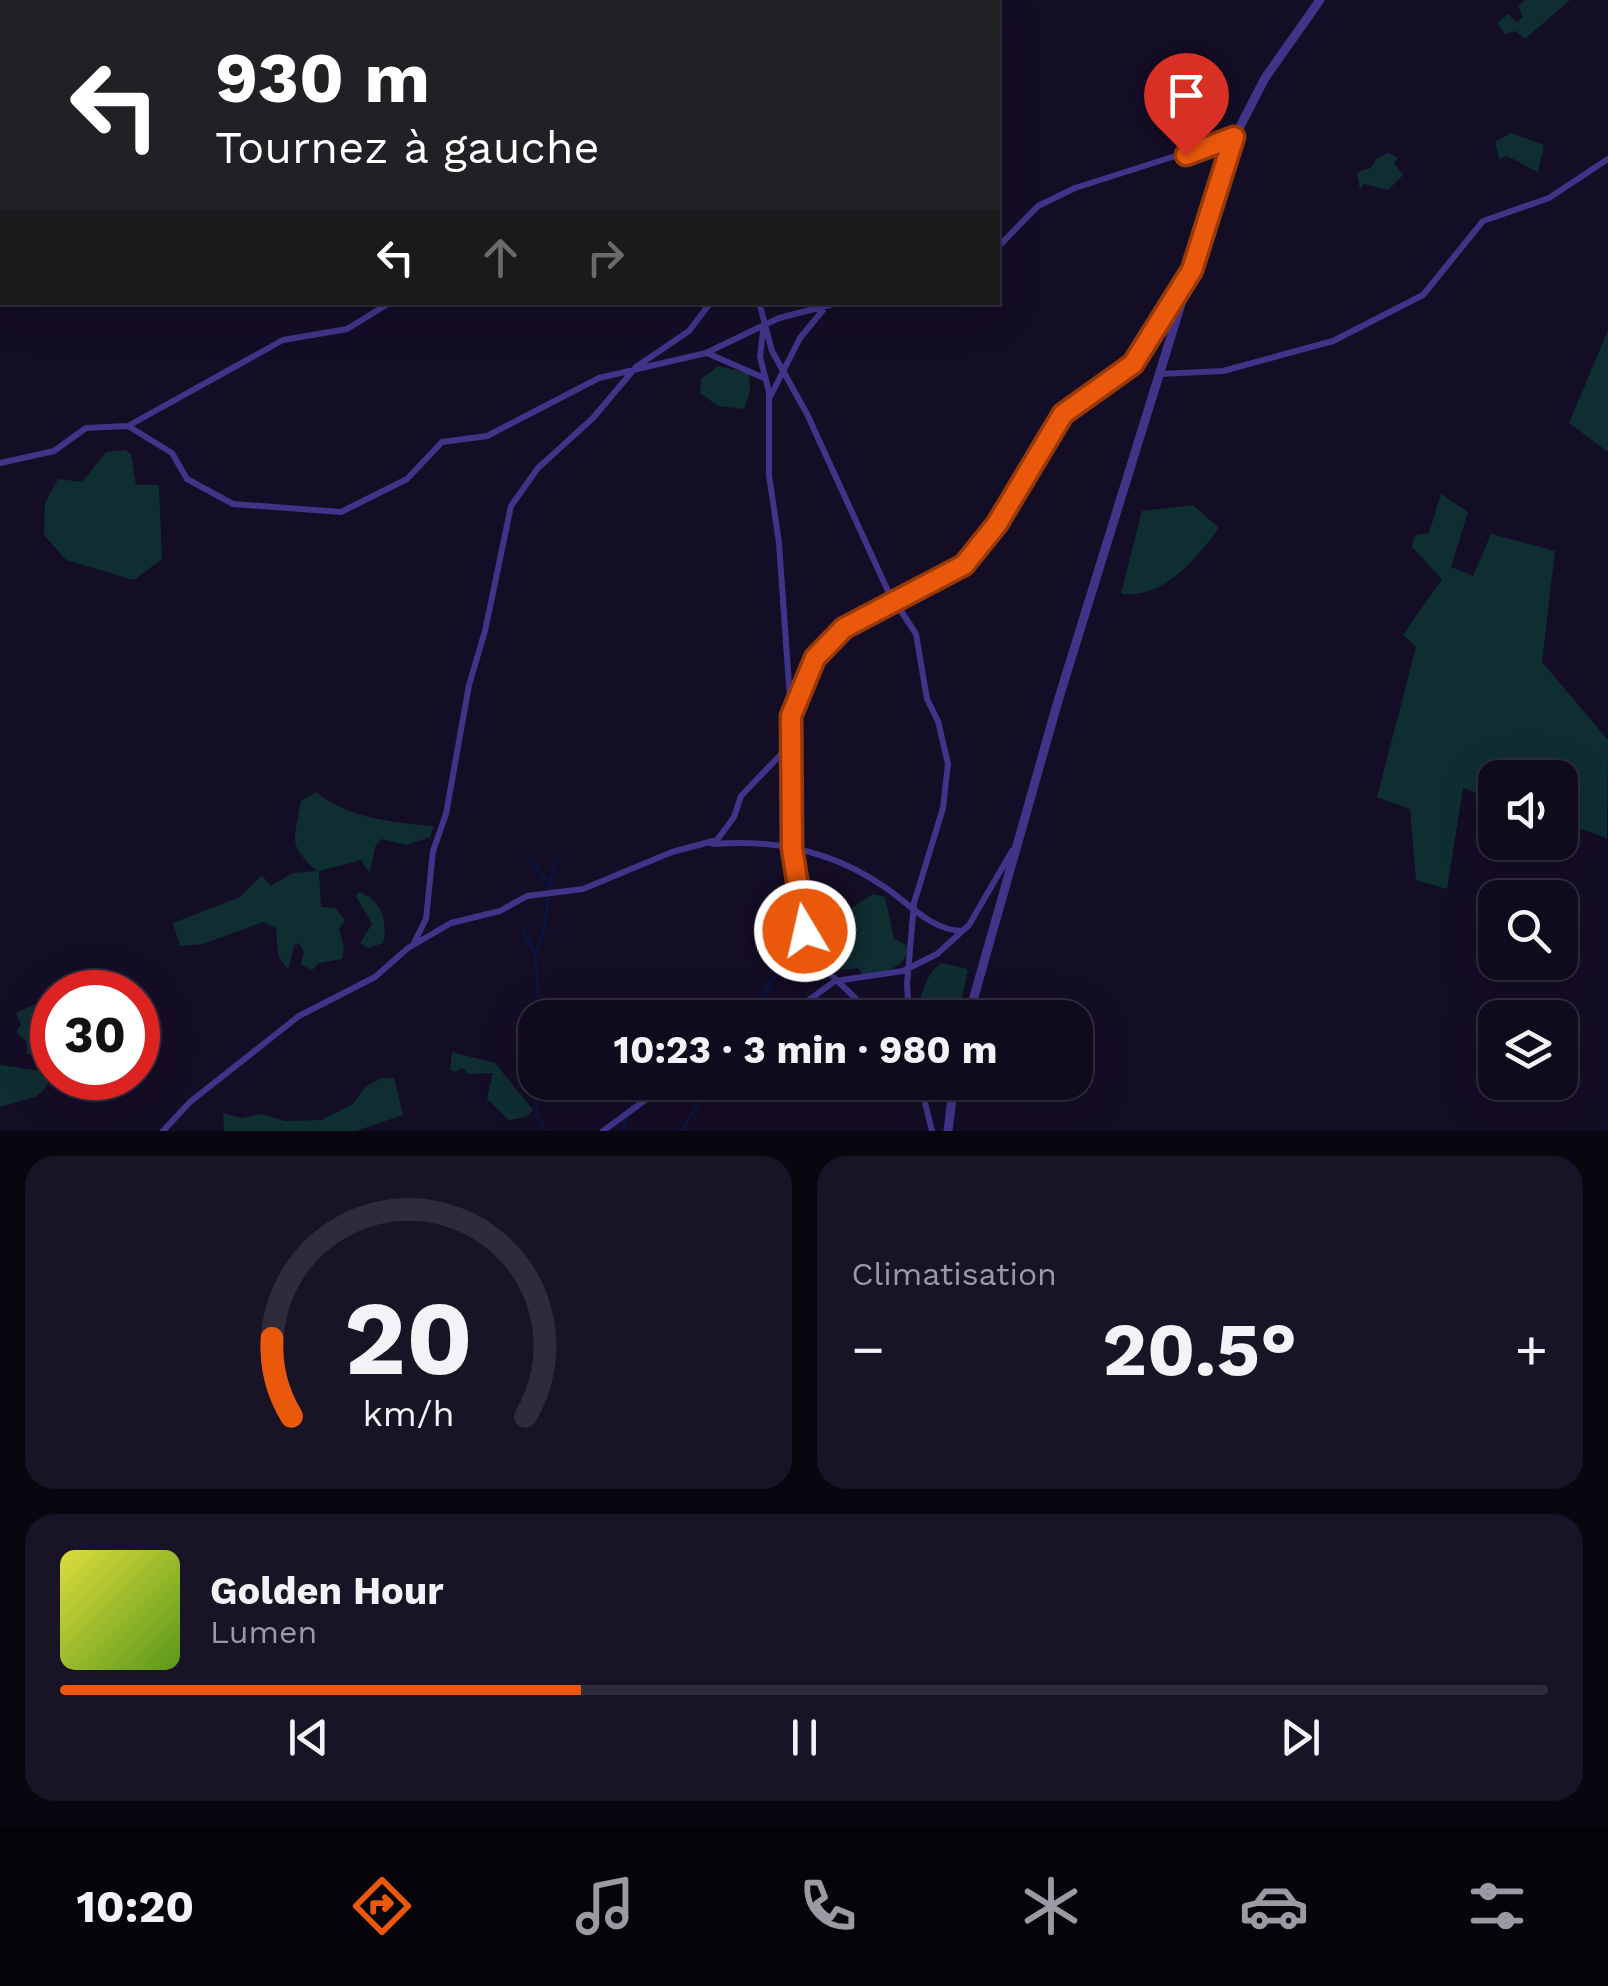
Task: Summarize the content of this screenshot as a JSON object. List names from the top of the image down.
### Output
{
  "page": {
    "turn": ["930 m", "Tournez à gauche"],
    "limit": "30",
    "trip": "10:23 · 3 min · 980 m",
    "tile": "Climatisation",
    "heat": ["−", "20.5°", "+"],
    "song": ["Golden Hour", "Lumen"],
    "tabs": "10:20",
    "gauge": ["20", "km/h"]
  }
}
